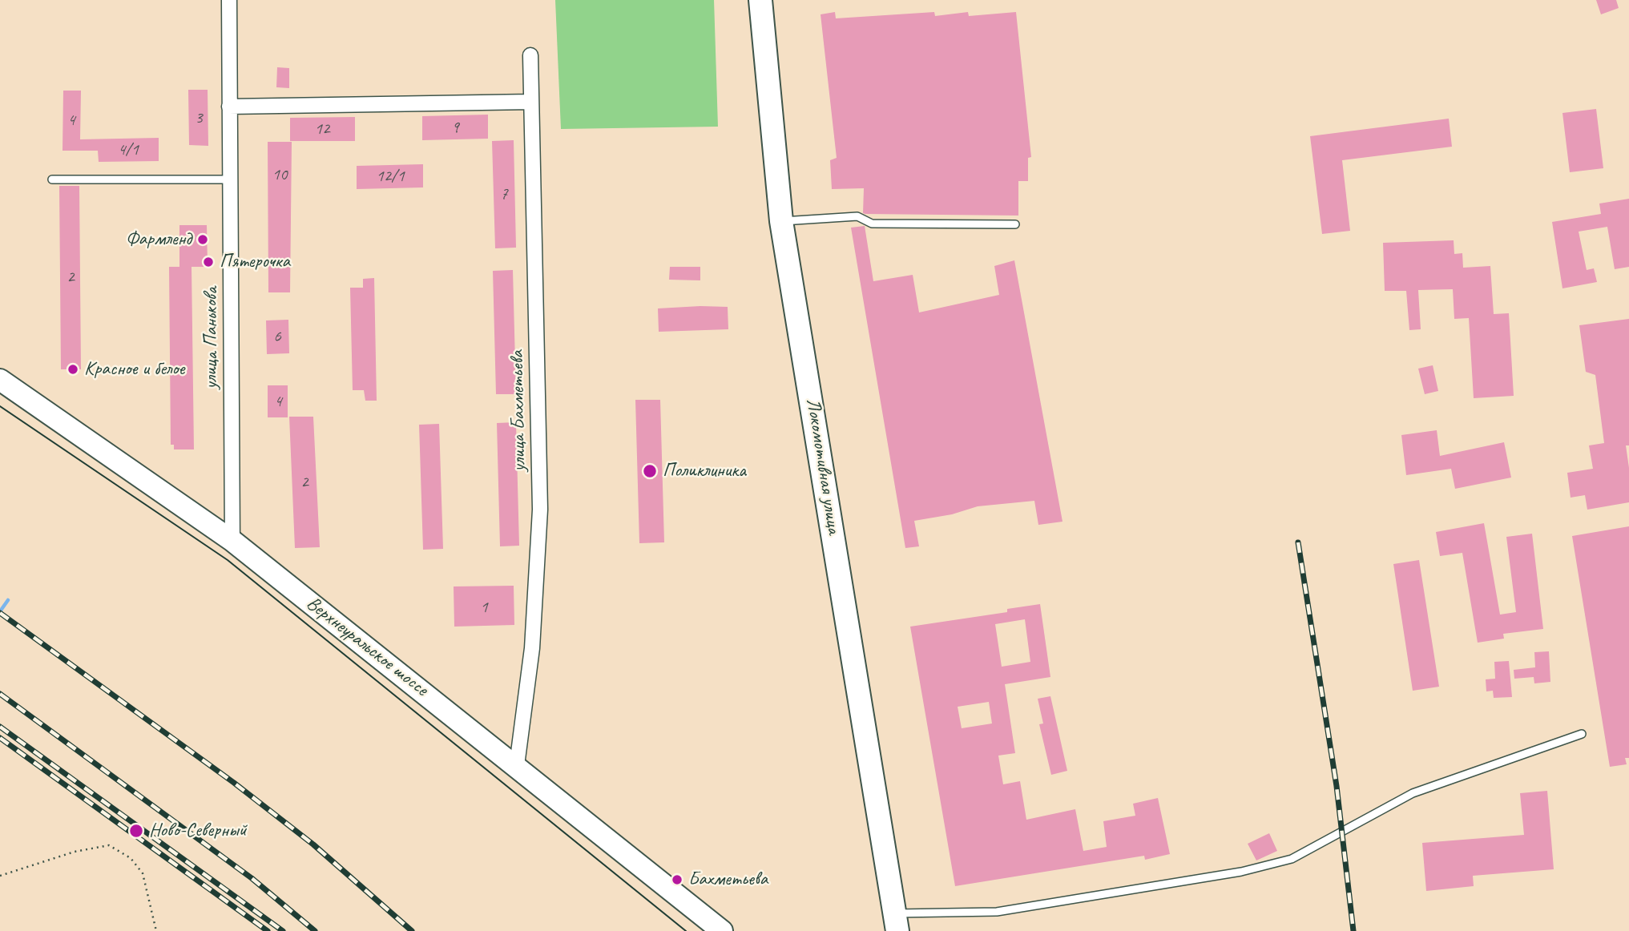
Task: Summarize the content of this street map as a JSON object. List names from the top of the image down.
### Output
{
  "streets": {
    "main road": ["Локомотивная улица", "Верхнеуральское шоссе"],
    "street": ["улица Панькова", "улица Бахметьева"]
  },
  "crossings": [
    ["улица Панькова", "Верхнеуральское шоссе"],
    ["улица Бахметьева", "Верхнеуральское шоссе"]
  ],
  "places": [
    "Фармленд",
    "Пятерочка",
    "Красное и белое",
    "Поликлиника",
    "Ново-Северный",
    "Бахметьева"
  ],
  "house_numbers": [
    "3",
    "4",
    "9",
    "12",
    "4/1",
    "10",
    "12/1",
    "7",
    "2",
    "6",
    "4",
    "2",
    "1"
  ]
}
